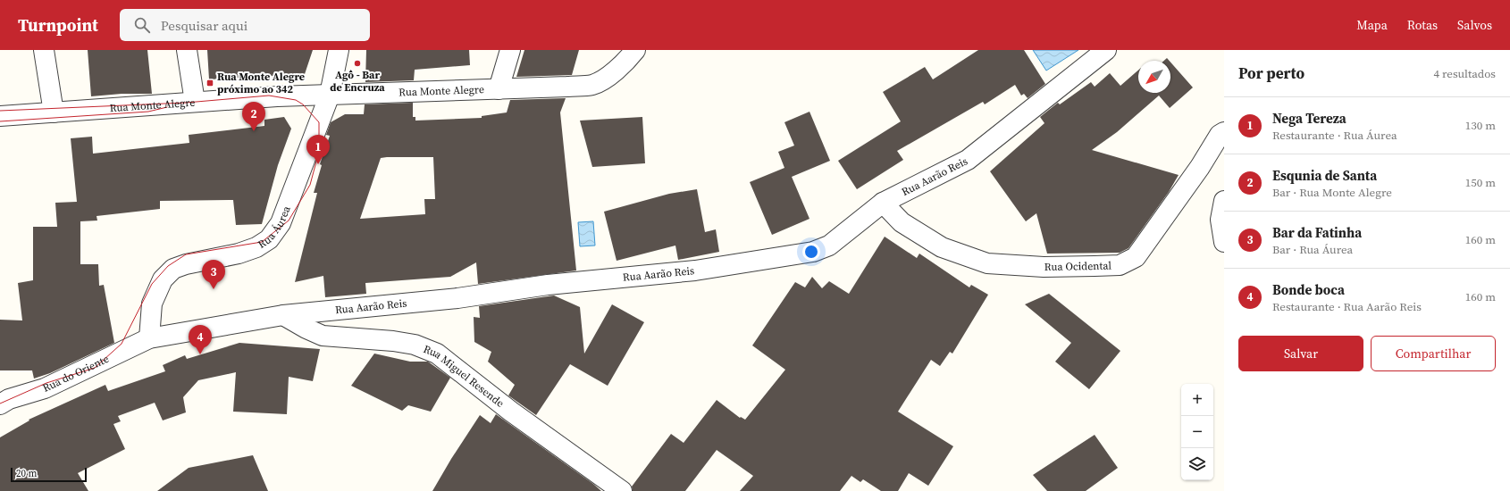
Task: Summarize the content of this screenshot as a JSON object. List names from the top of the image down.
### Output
{
  "streets": {
    "street": [
      "Rua Monte Alegre",
      "Rua Aarão Reis",
      "Rua Áurea",
      "Rua Ocidental",
      "Rua do Oriente",
      "Rua Miguel Resende"
    ]
  },
  "crossings": [
    ["Rua Monte Alegre", "Rua Áurea"],
    ["Rua Aarão Reis", "Rua Áurea"],
    ["Rua Aarão Reis", "Rua Ocidental"],
    ["Rua Aarão Reis", "Rua do Oriente"],
    ["Rua Aarão Reis", "Rua Miguel Resende"],
    ["Rua Áurea", "Rua do Oriente"]
  ],
  "places": {
    "other": ["Agô - Bar de Encruza"],
    "transit": ["Rua Monte Alegre próximo ao 342"]
  },
  "scale_bar": "20 m",
  "north": "bottom left",
  "page": {
    "header": "Turnpoint",
    "search": "Pesquisar aqui",
    "nav": ["Mapa", "Rotas", "Salvos"],
    "heading": ["Por perto", "4 resultados"],
    "list": [
      {
        "mark": "1",
        "name": "Nega Tereza",
        "note": "Restaurante · Rua Áurea",
        "value": "130 m"
      },
      {
        "mark": "2",
        "name": "Esqunia de Santa",
        "note": "Bar · Rua Monte Alegre",
        "value": "150 m"
      },
      {
        "mark": "3",
        "name": "Bar da Fatinha",
        "note": "Bar · Rua Áurea",
        "value": "160 m"
      },
      {
        "mark": "4",
        "name": "Bonde boca",
        "note": "Restaurante · Rua Aarão Reis",
        "value": "160 m"
      }
    ],
    "pins": [
      "2",
      "1",
      "3",
      "4"
    ],
    "buttons": ["Salvar", "Compartilhar"],
    "map_buttons": ["+", "−"],
    "scale": "20 m"
  }
}
